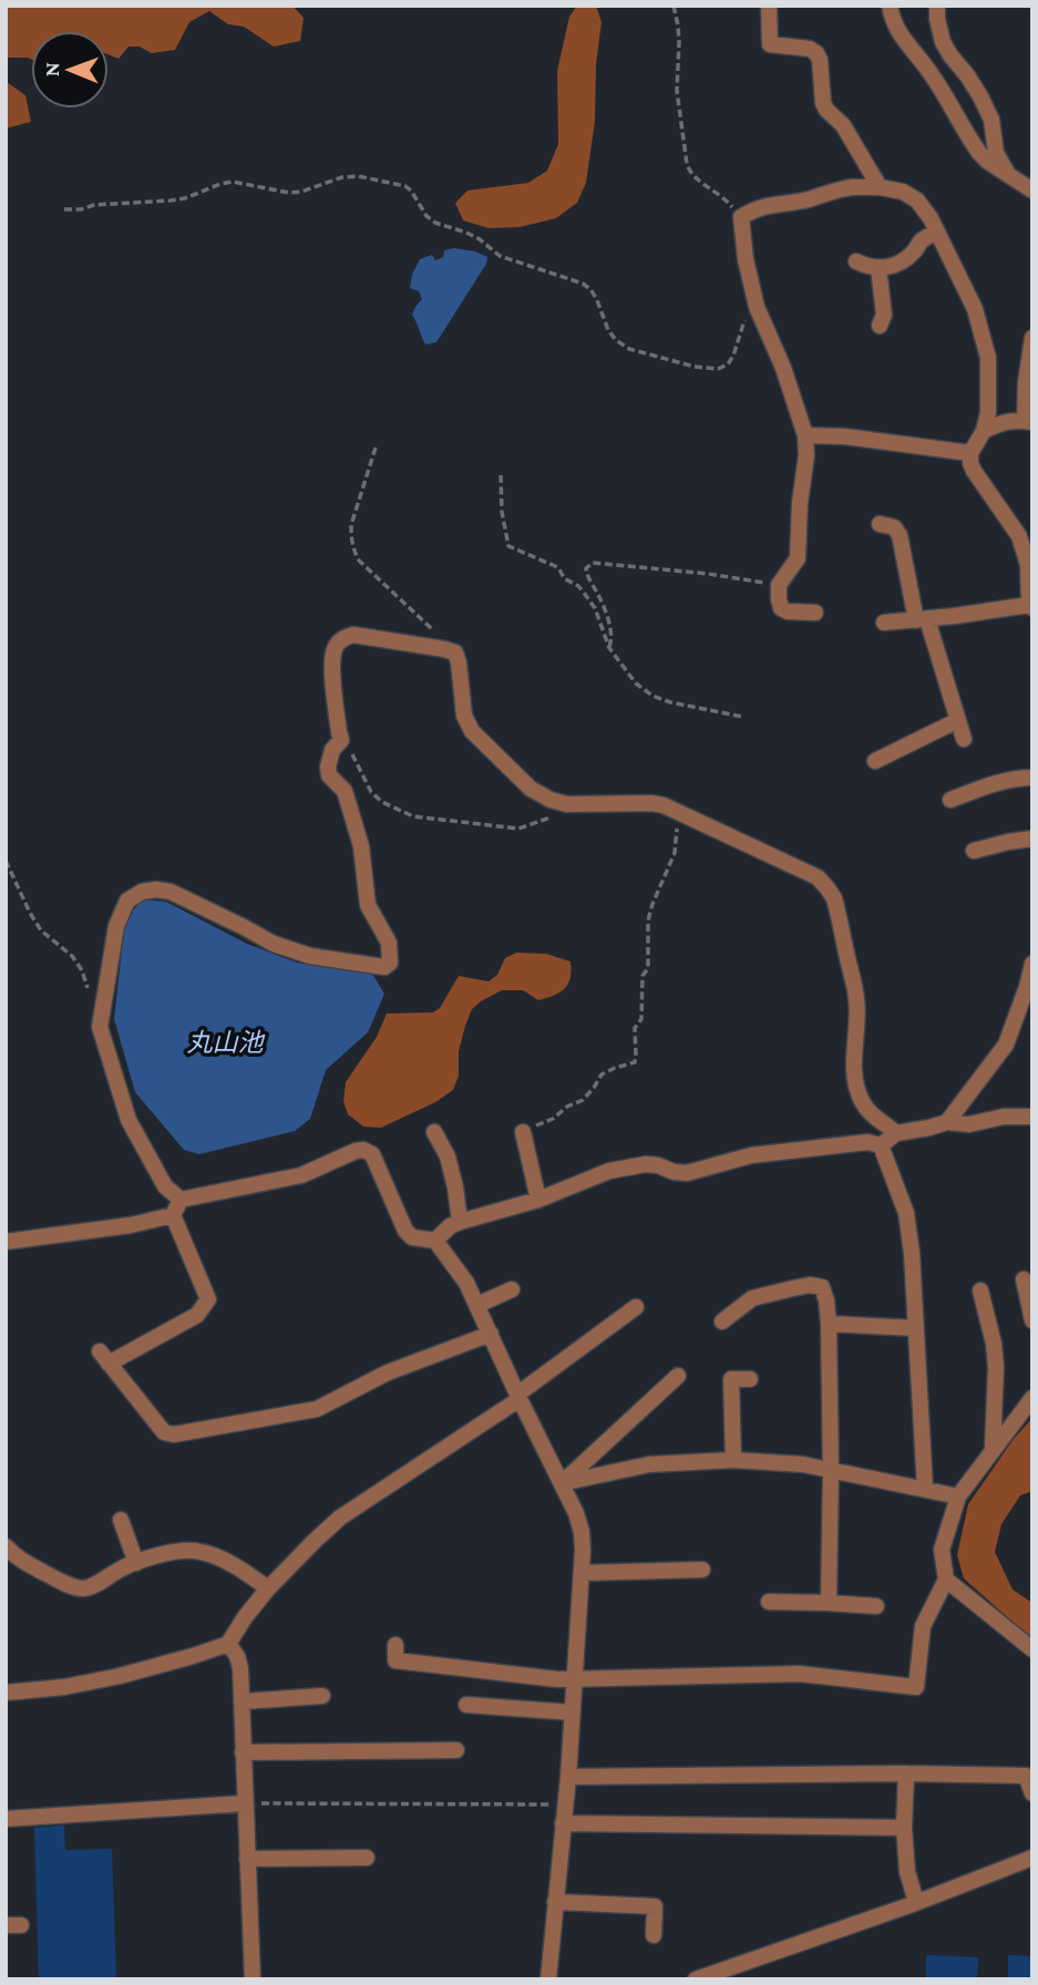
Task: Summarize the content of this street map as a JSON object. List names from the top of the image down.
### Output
{
  "water": ["丸山池"],
  "north": "left"
}
